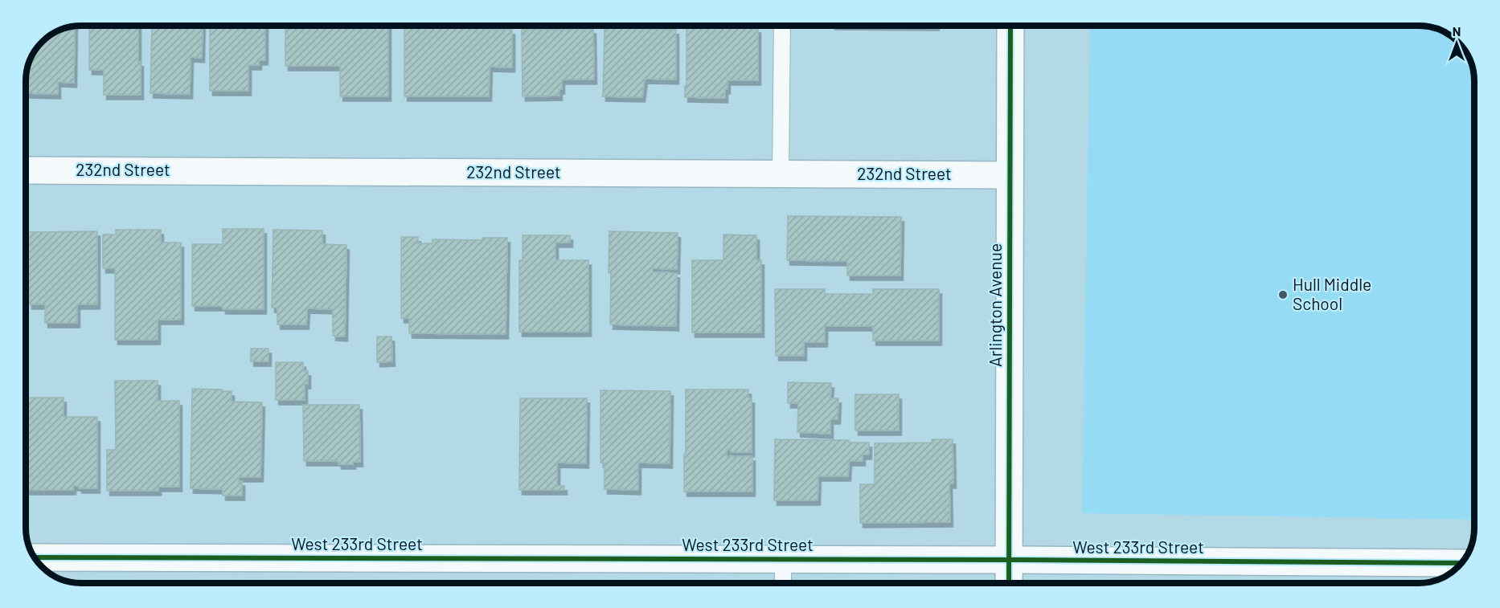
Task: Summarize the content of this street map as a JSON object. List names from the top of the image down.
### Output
{
  "streets": {
    "street": ["232nd Street", "Arlington Avenue", "West 233rd Street"]
  },
  "crossings": [
    ["232nd Street", "Arlington Avenue"],
    ["Arlington Avenue", "West 233rd Street"]
  ],
  "places": ["Hull Middle School"],
  "north": "top"
}
